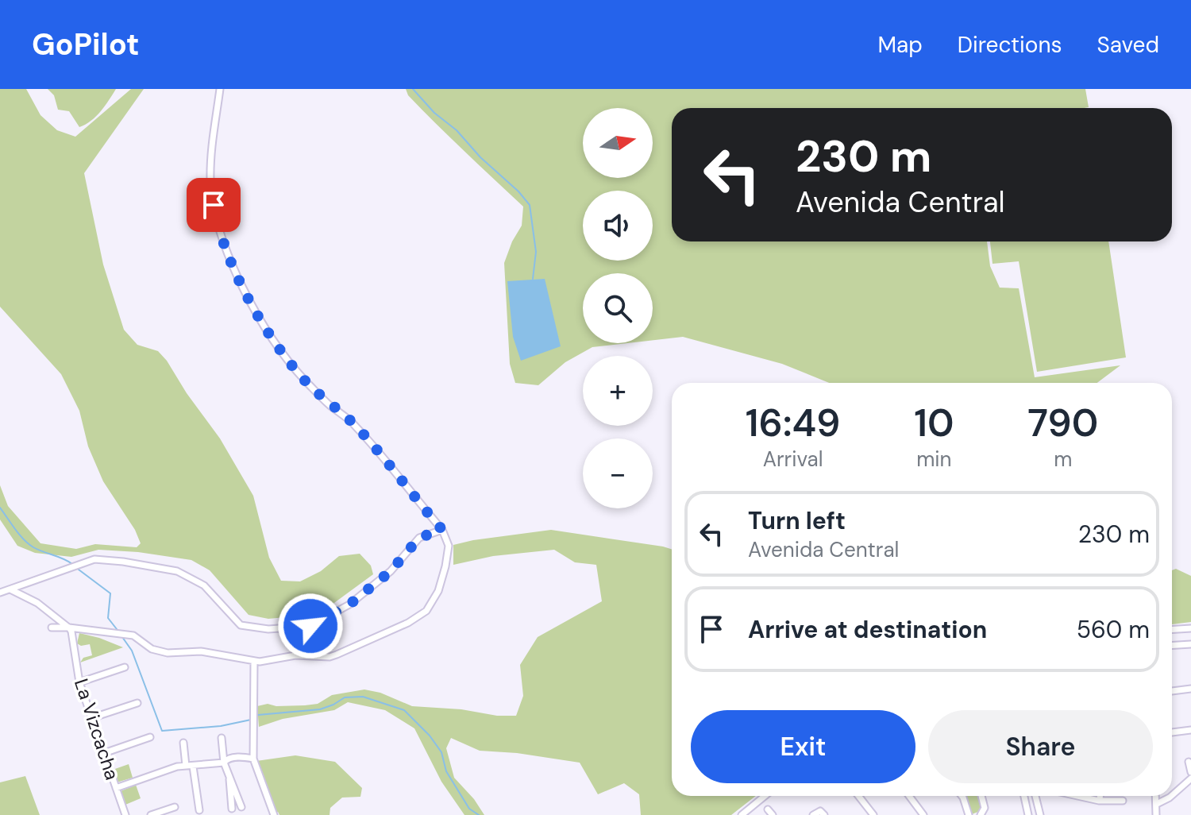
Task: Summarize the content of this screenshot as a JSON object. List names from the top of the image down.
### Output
{
  "streets": {
    "street": ["La Vizcacha"]
  },
  "north": "right",
  "page": {
    "header": "GoPilot",
    "nav": ["Map", "Directions", "Saved"],
    "map_buttons": ["+", "−"],
    "turn": ["230 m", "Avenida Central"],
    "eta": [
      "16:49",
      "Arrival",
      "10",
      "min",
      "790",
      "m"
    ],
    "list": [
      {
        "name": "Turn left",
        "note": "Avenida Central",
        "value": "230 m"
      },
      {
        "name": "Arrive at destination",
        "value": "560 m"
      }
    ],
    "buttons": ["Exit", "Share"]
  }
}
